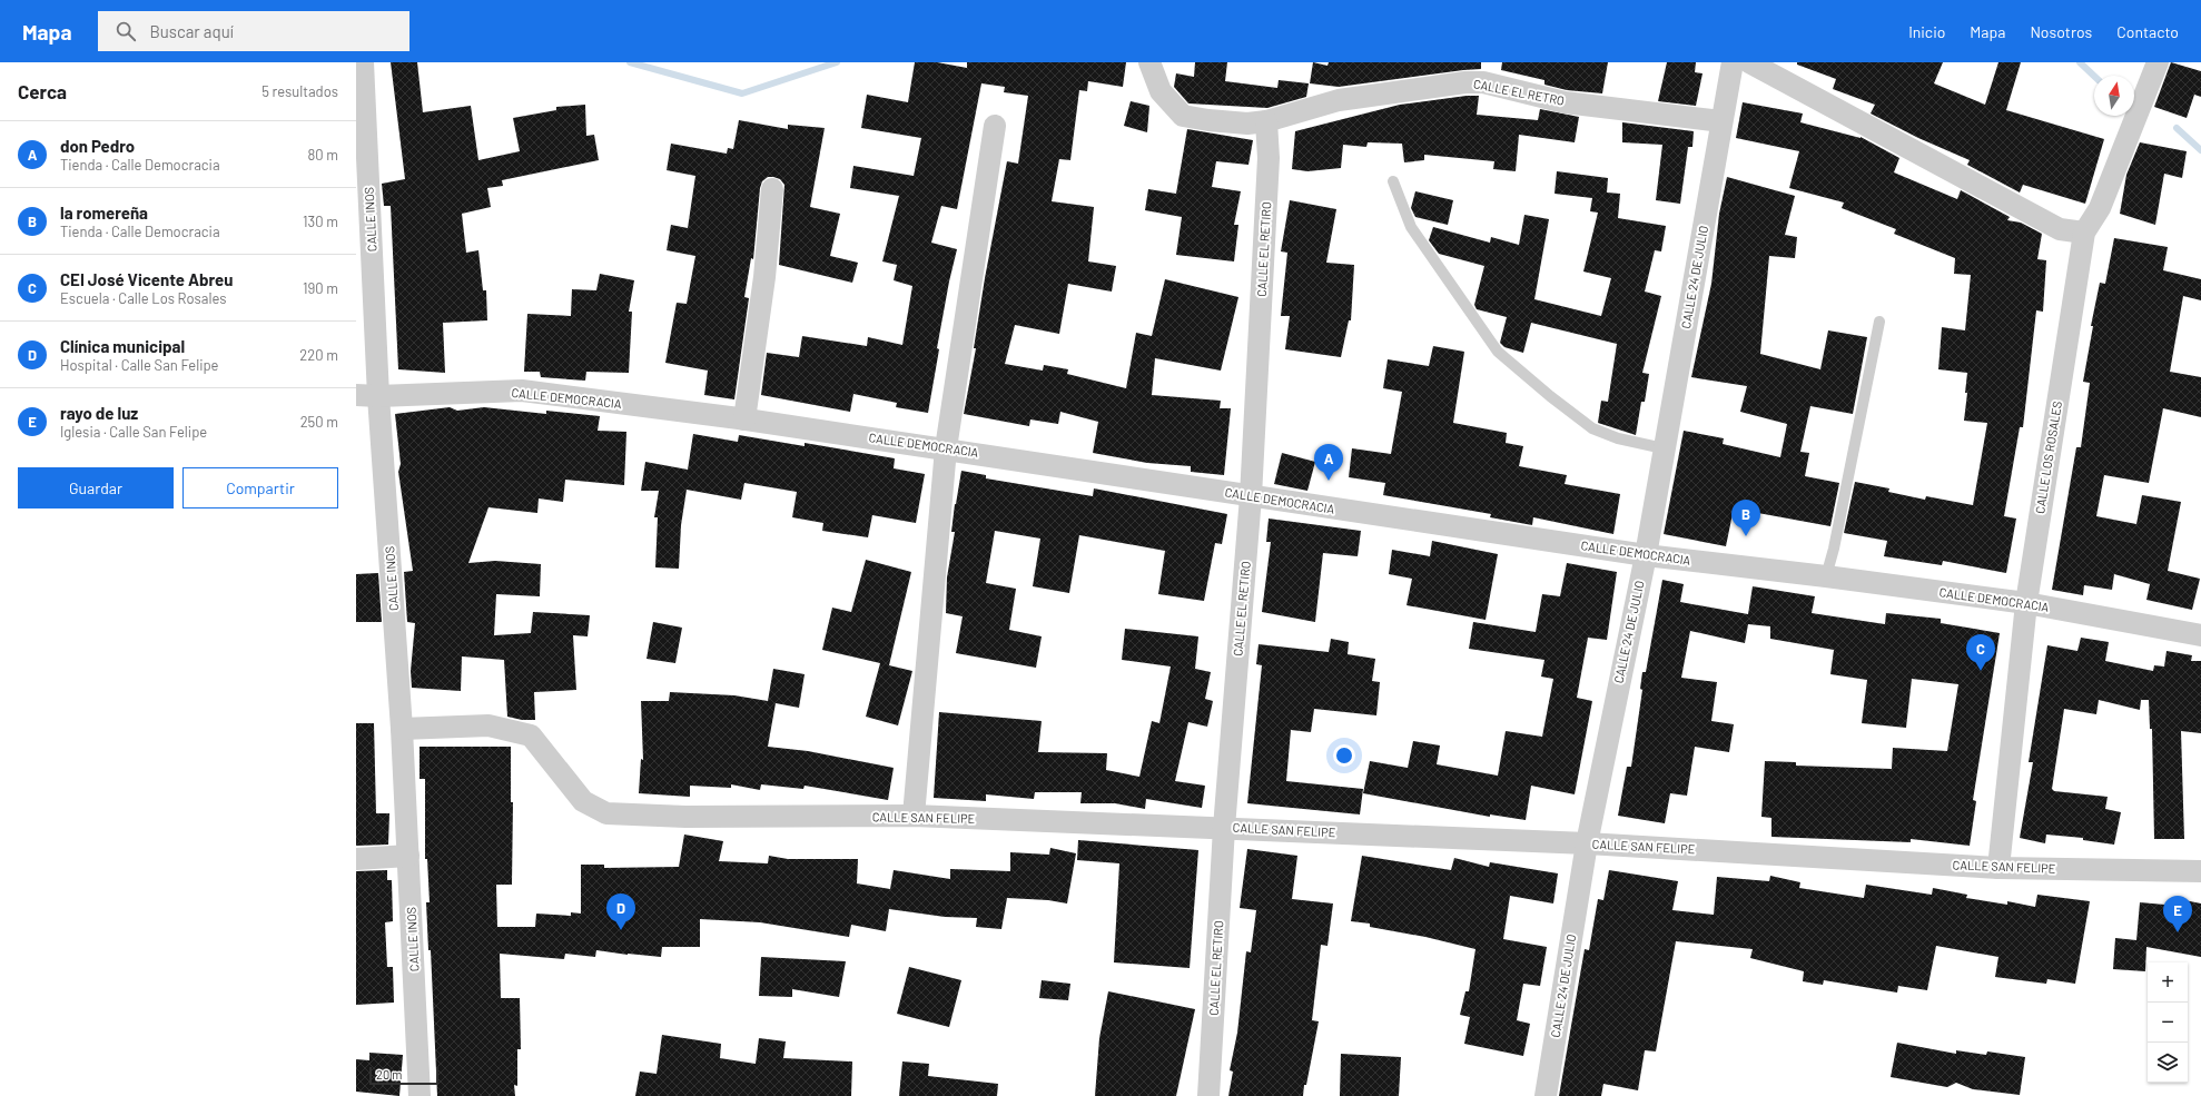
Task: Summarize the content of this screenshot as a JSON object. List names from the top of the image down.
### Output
{
  "streets": {
    "street": [
      "CALLE EL RETRO",
      "CALLE INOS",
      "CALLE EL RETIRO",
      "CALLE 24 DE JULIO",
      "CALLE DEMOCRACIA",
      "CALLE LOS ROSALES",
      "CALLE SAN FELIPE"
    ]
  },
  "crossings": [
    ["CALLE EL RETRO", "CALLE EL RETIRO"],
    ["CALLE EL RETRO", "CALLE 24 DE JULIO"],
    ["CALLE INOS", "CALLE DEMOCRACIA"],
    ["CALLE INOS", "CALLE SAN FELIPE"],
    ["CALLE EL RETIRO", "CALLE DEMOCRACIA"],
    ["CALLE EL RETIRO", "CALLE SAN FELIPE"],
    ["CALLE 24 DE JULIO", "CALLE DEMOCRACIA"],
    ["CALLE 24 DE JULIO", "CALLE SAN FELIPE"],
    ["CALLE DEMOCRACIA", "CALLE LOS ROSALES"],
    ["CALLE LOS ROSALES", "CALLE SAN FELIPE"]
  ],
  "scale_bar": "20 m",
  "north": "top",
  "page": {
    "header": "Mapa",
    "search": "Buscar aquí",
    "nav": [
      "Inicio",
      "Mapa",
      "Nosotros",
      "Contacto"
    ],
    "heading": ["Cerca", "5 resultados"],
    "list": [
      {
        "mark": "A",
        "name": "don Pedro",
        "note": "Tienda · Calle Democracia",
        "value": "80 m"
      },
      {
        "mark": "B",
        "name": "la romereña",
        "note": "Tienda · Calle Democracia",
        "value": "130 m"
      },
      {
        "mark": "C",
        "name": "CEI José Vicente Abreu",
        "note": "Escuela · Calle Los Rosales",
        "value": "190 m"
      },
      {
        "mark": "D",
        "name": "Clínica municipal",
        "note": "Hospital · Calle San Felipe",
        "value": "220 m"
      },
      {
        "mark": "E",
        "name": "rayo de luz",
        "note": "Iglesia · Calle San Felipe",
        "value": "250 m"
      }
    ],
    "pins": [
      "A",
      "B",
      "C",
      "D",
      "E"
    ],
    "buttons": ["Guardar", "Compartir"],
    "map_buttons": ["+", "−"],
    "scale": "20 m"
  }
}
